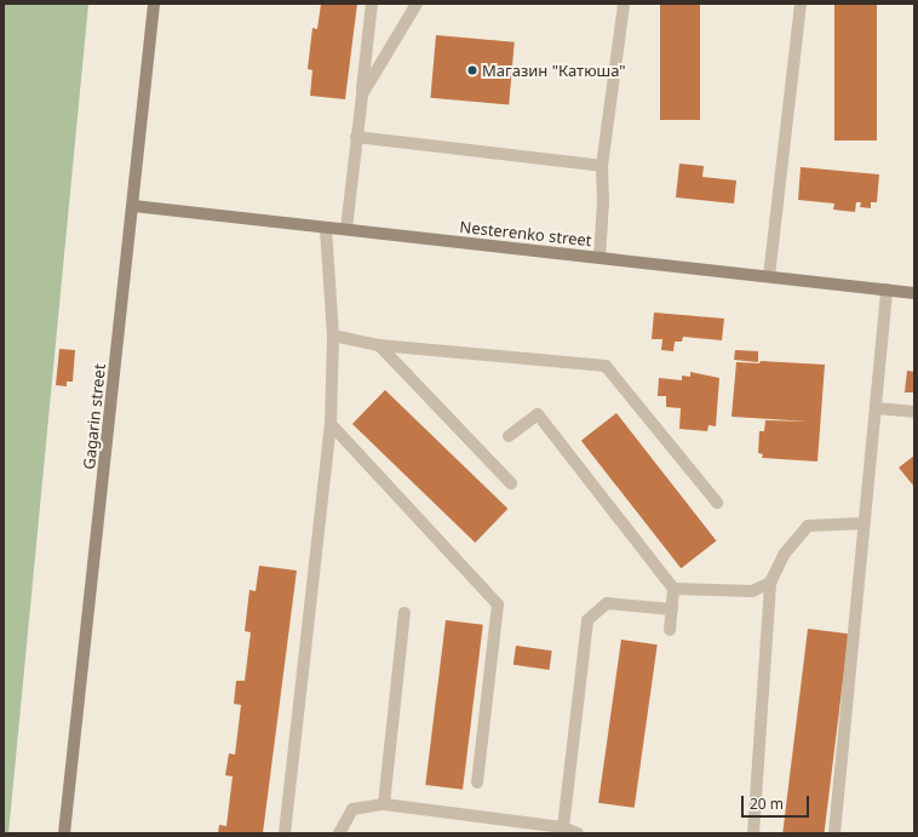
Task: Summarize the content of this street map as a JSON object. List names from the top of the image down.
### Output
{
  "streets": {
    "main road": ["Nesterenko street", "Gagarin street"]
  },
  "crossings": [
    ["Nesterenko street", "Gagarin street"]
  ],
  "places": ["Магазин \"Катюша\""],
  "scale_bar": "20 m"
}
